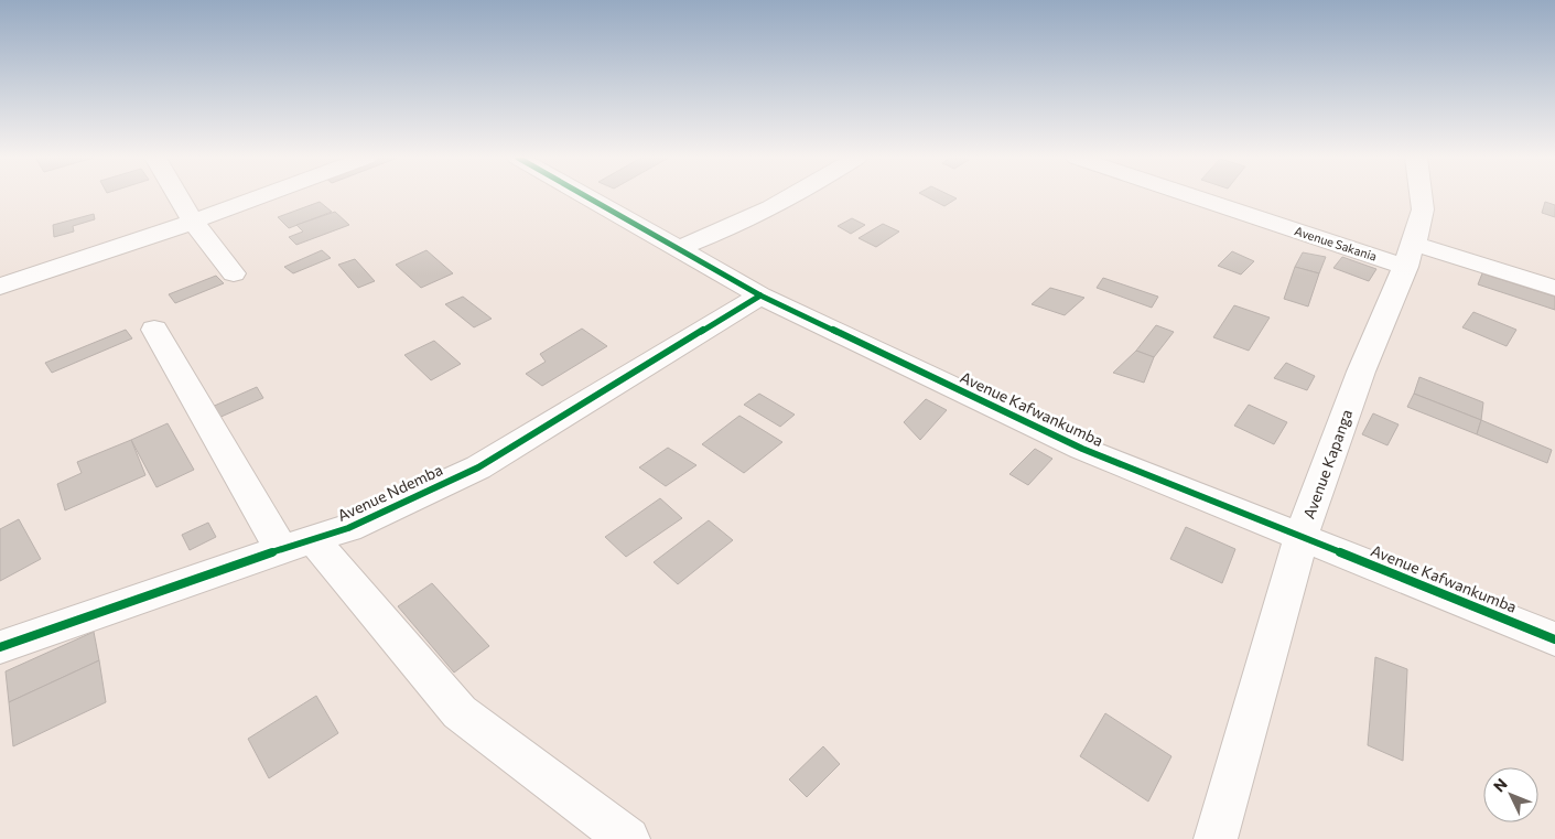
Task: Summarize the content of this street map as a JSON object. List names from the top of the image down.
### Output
{
  "streets": {
    "street": [
      "Avenue Sakania",
      "Avenue Kafwankumba",
      "Avenue Kapanga",
      "Avenue Ndemba"
    ]
  },
  "crossings": [
    ["Avenue Sakania", "Avenue Kapanga"],
    ["Avenue Kafwankumba", "Avenue Kapanga"],
    ["Avenue Kafwankumba", "Avenue Ndemba"]
  ],
  "north": "top left"
}
